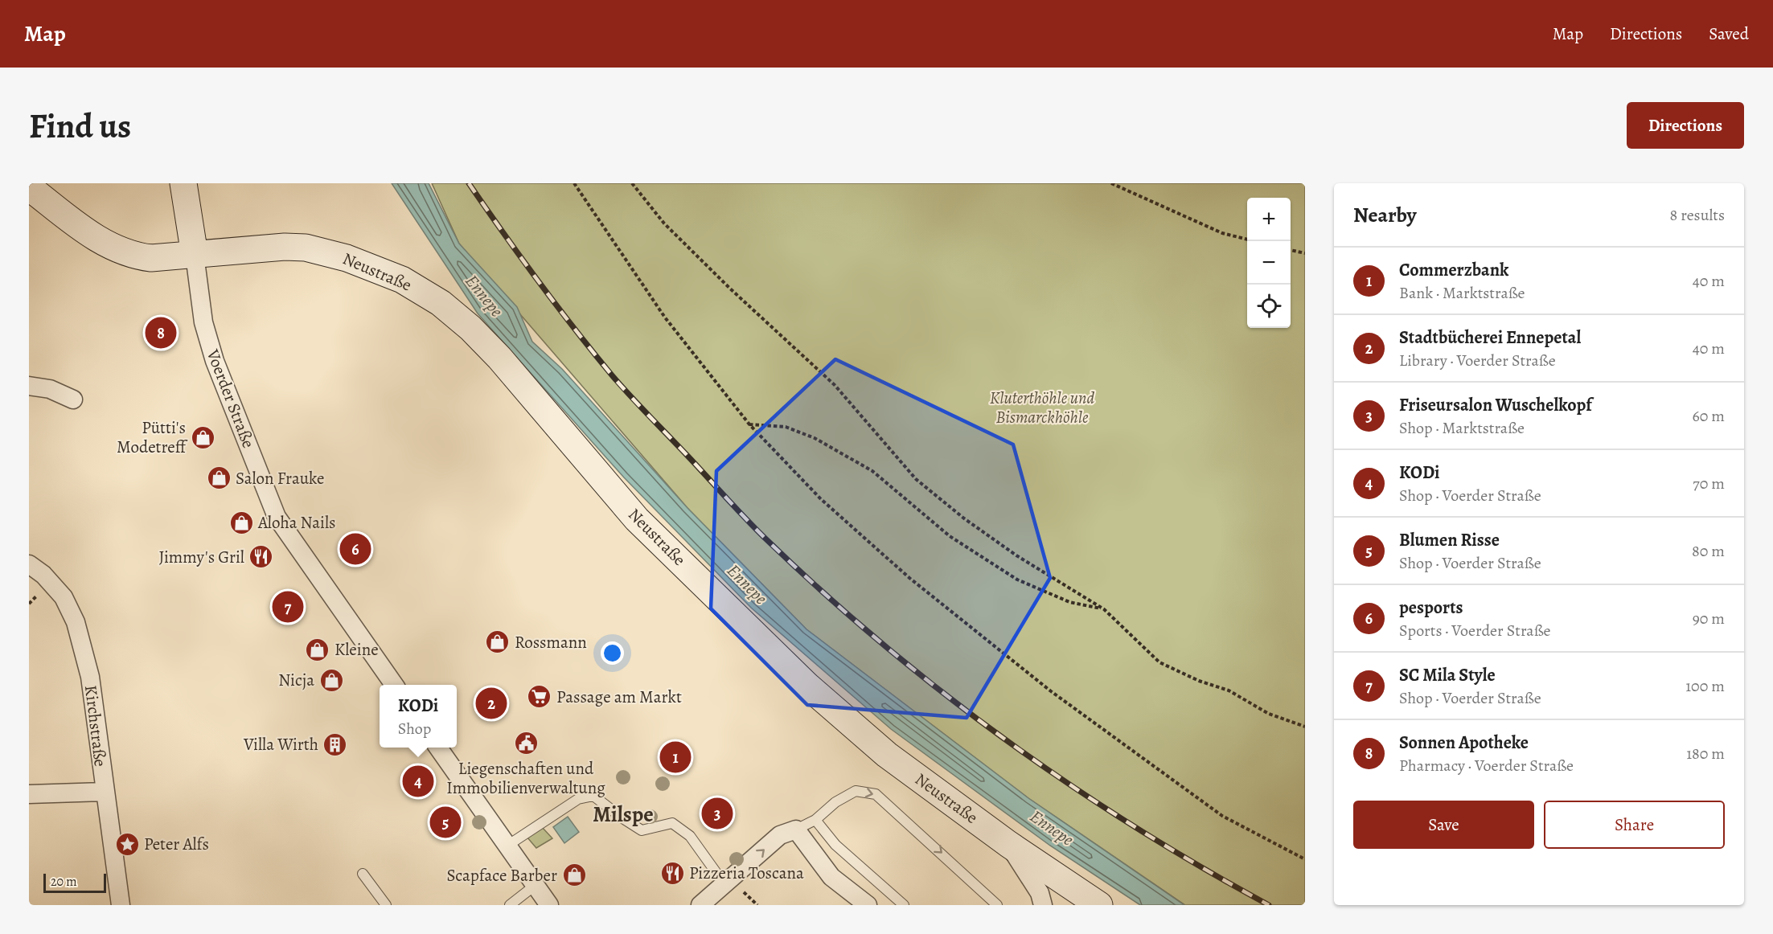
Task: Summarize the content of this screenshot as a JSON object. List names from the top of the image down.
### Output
{
  "streets": {
    "main road": ["Neustraße"],
    "street": ["Voerder Straße", "Kirchstraße"]
  },
  "crossings": [
    ["Neustraße", "Voerder Straße"]
  ],
  "districts": ["Milspe"],
  "water": ["Ennepe"],
  "parks": ["Kluterthöhle und Bismarckhöhle"],
  "places": {
    "shop": [
      "Pütti's Modetreff",
      "Salon Frauke",
      "Aloha Nails",
      "Rossmann",
      "Kleine",
      "Nicja",
      "Scapface Barber"
    ],
    "restaurant": ["Jimmy's Gril", "Pizzeria Toscana"],
    "supermarket": ["Passage am Markt"],
    "public building": ["Liegenschaften und Immobilienverwaltung"],
    "building": ["Villa Wirth"],
    "place": ["Peter Alfs"]
  },
  "scale_bar": "20 m",
  "page": {
    "header": "Map",
    "nav": ["Map", "Directions", "Saved"],
    "buttons": [
      "Directions",
      ["Save", "Share"]
    ],
    "title": "Find us",
    "heading": ["Nearby", "8 results"],
    "map_buttons": ["+", "−"],
    "list": [
      {
        "mark": "1",
        "name": "Commerzbank",
        "note": "Bank · Marktstraße",
        "value": "40 m"
      },
      {
        "mark": "2",
        "name": "Stadtbücherei Ennepetal",
        "note": "Library · Voerder Straße",
        "value": "40 m"
      },
      {
        "mark": "3",
        "name": "Friseursalon Wuschelkopf",
        "note": "Shop · Marktstraße",
        "value": "60 m"
      },
      {
        "mark": "4",
        "name": "KODi",
        "note": "Shop · Voerder Straße",
        "value": "70 m"
      },
      {
        "mark": "5",
        "name": "Blumen Risse",
        "note": "Shop · Voerder Straße",
        "value": "80 m"
      },
      {
        "mark": "6",
        "name": "pesports",
        "note": "Sports · Voerder Straße",
        "value": "90 m"
      },
      {
        "mark": "7",
        "name": "SC Mila Style",
        "note": "Shop · Voerder Straße",
        "value": "100 m"
      },
      {
        "mark": "8",
        "name": "Sonnen Apotheke",
        "note": "Pharmacy · Voerder Straße",
        "value": "180 m"
      }
    ],
    "pins": [
      "8",
      "6",
      "7",
      "2",
      "1",
      "4",
      "3",
      "5"
    ],
    "popup": ["KODi", "Shop"],
    "scale": "20 m"
  }
}
